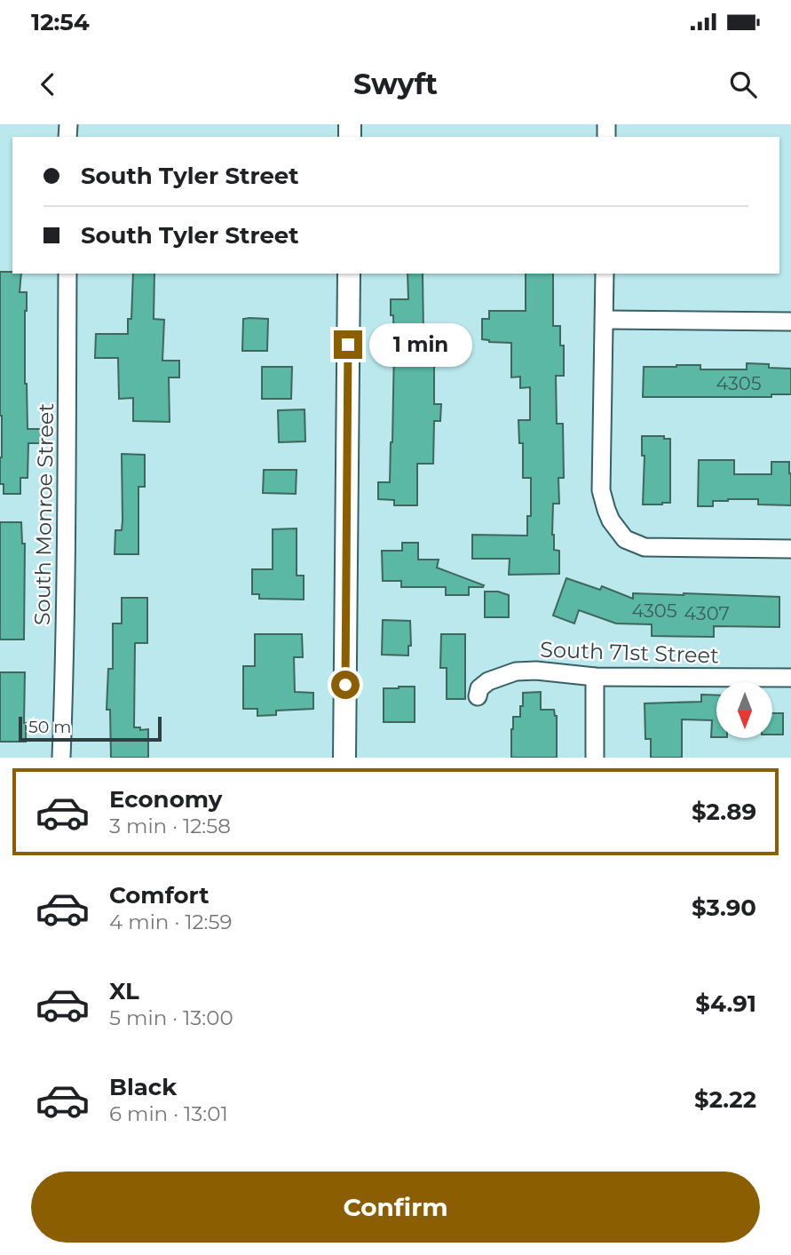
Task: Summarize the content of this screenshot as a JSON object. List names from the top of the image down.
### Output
{
  "streets": {
    "street": ["South Monroe Street", "South 71st Street"]
  },
  "house_numbers": ["4305", "4305", "4307"],
  "scale_bar": "50 m",
  "north": "bottom",
  "page": {
    "status": "12:54",
    "header": "Swyft",
    "banner": ["South Tyler Street", "South Tyler Street"],
    "bubble": "1 min",
    "scale": "50 m",
    "list": [
      {
        "name": "Economy",
        "note": "3 min · 12:58",
        "value": "$2.89"
      },
      {
        "name": "Comfort",
        "note": "4 min · 12:59",
        "value": "$3.90"
      },
      {
        "name": "XL",
        "note": "5 min · 13:00",
        "value": "$4.91"
      },
      {
        "name": "Black",
        "note": "6 min · 13:01",
        "value": "$2.22"
      }
    ],
    "buttons": "Confirm"
  }
}
